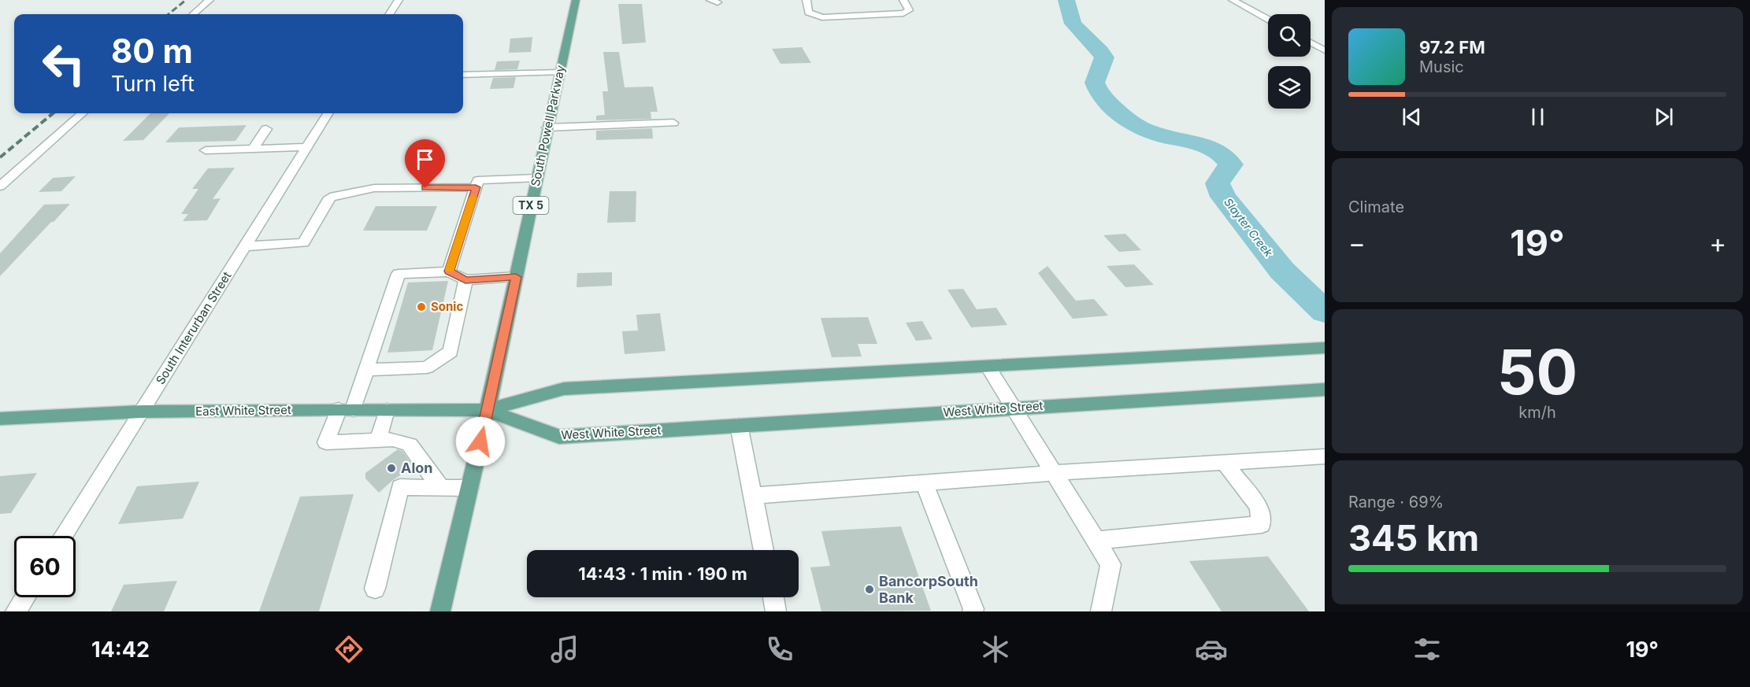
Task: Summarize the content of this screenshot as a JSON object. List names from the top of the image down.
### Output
{
  "streets": {
    "main road": [
      "South Powell Parkway",
      "TX 5",
      "West White Street",
      "East White Street"
    ],
    "street": ["South Interurban Street"]
  },
  "crossings": [
    ["South Powell Parkway", "West White Street"],
    ["South Powell Parkway", "East White Street"],
    ["South Interurban Street", "East White Street"],
    ["West White Street", "East White Street"]
  ],
  "water": ["Slayter Creek"],
  "places": ["Sonic", "Alon", "BancorpSouth Bank"],
  "page": {
    "turn": ["80 m", "Turn left"],
    "song": ["97.2 FM", "Music"],
    "tile": [
      "Climate",
      ["50", "km/h"],
      ["Range · 69%", "345 km"]
    ],
    "heat": ["−", "19°", "+"],
    "limit": "60",
    "trip": "14:43 · 1 min · 190 m",
    "tabs": ["14:42", "19°"]
  }
}
